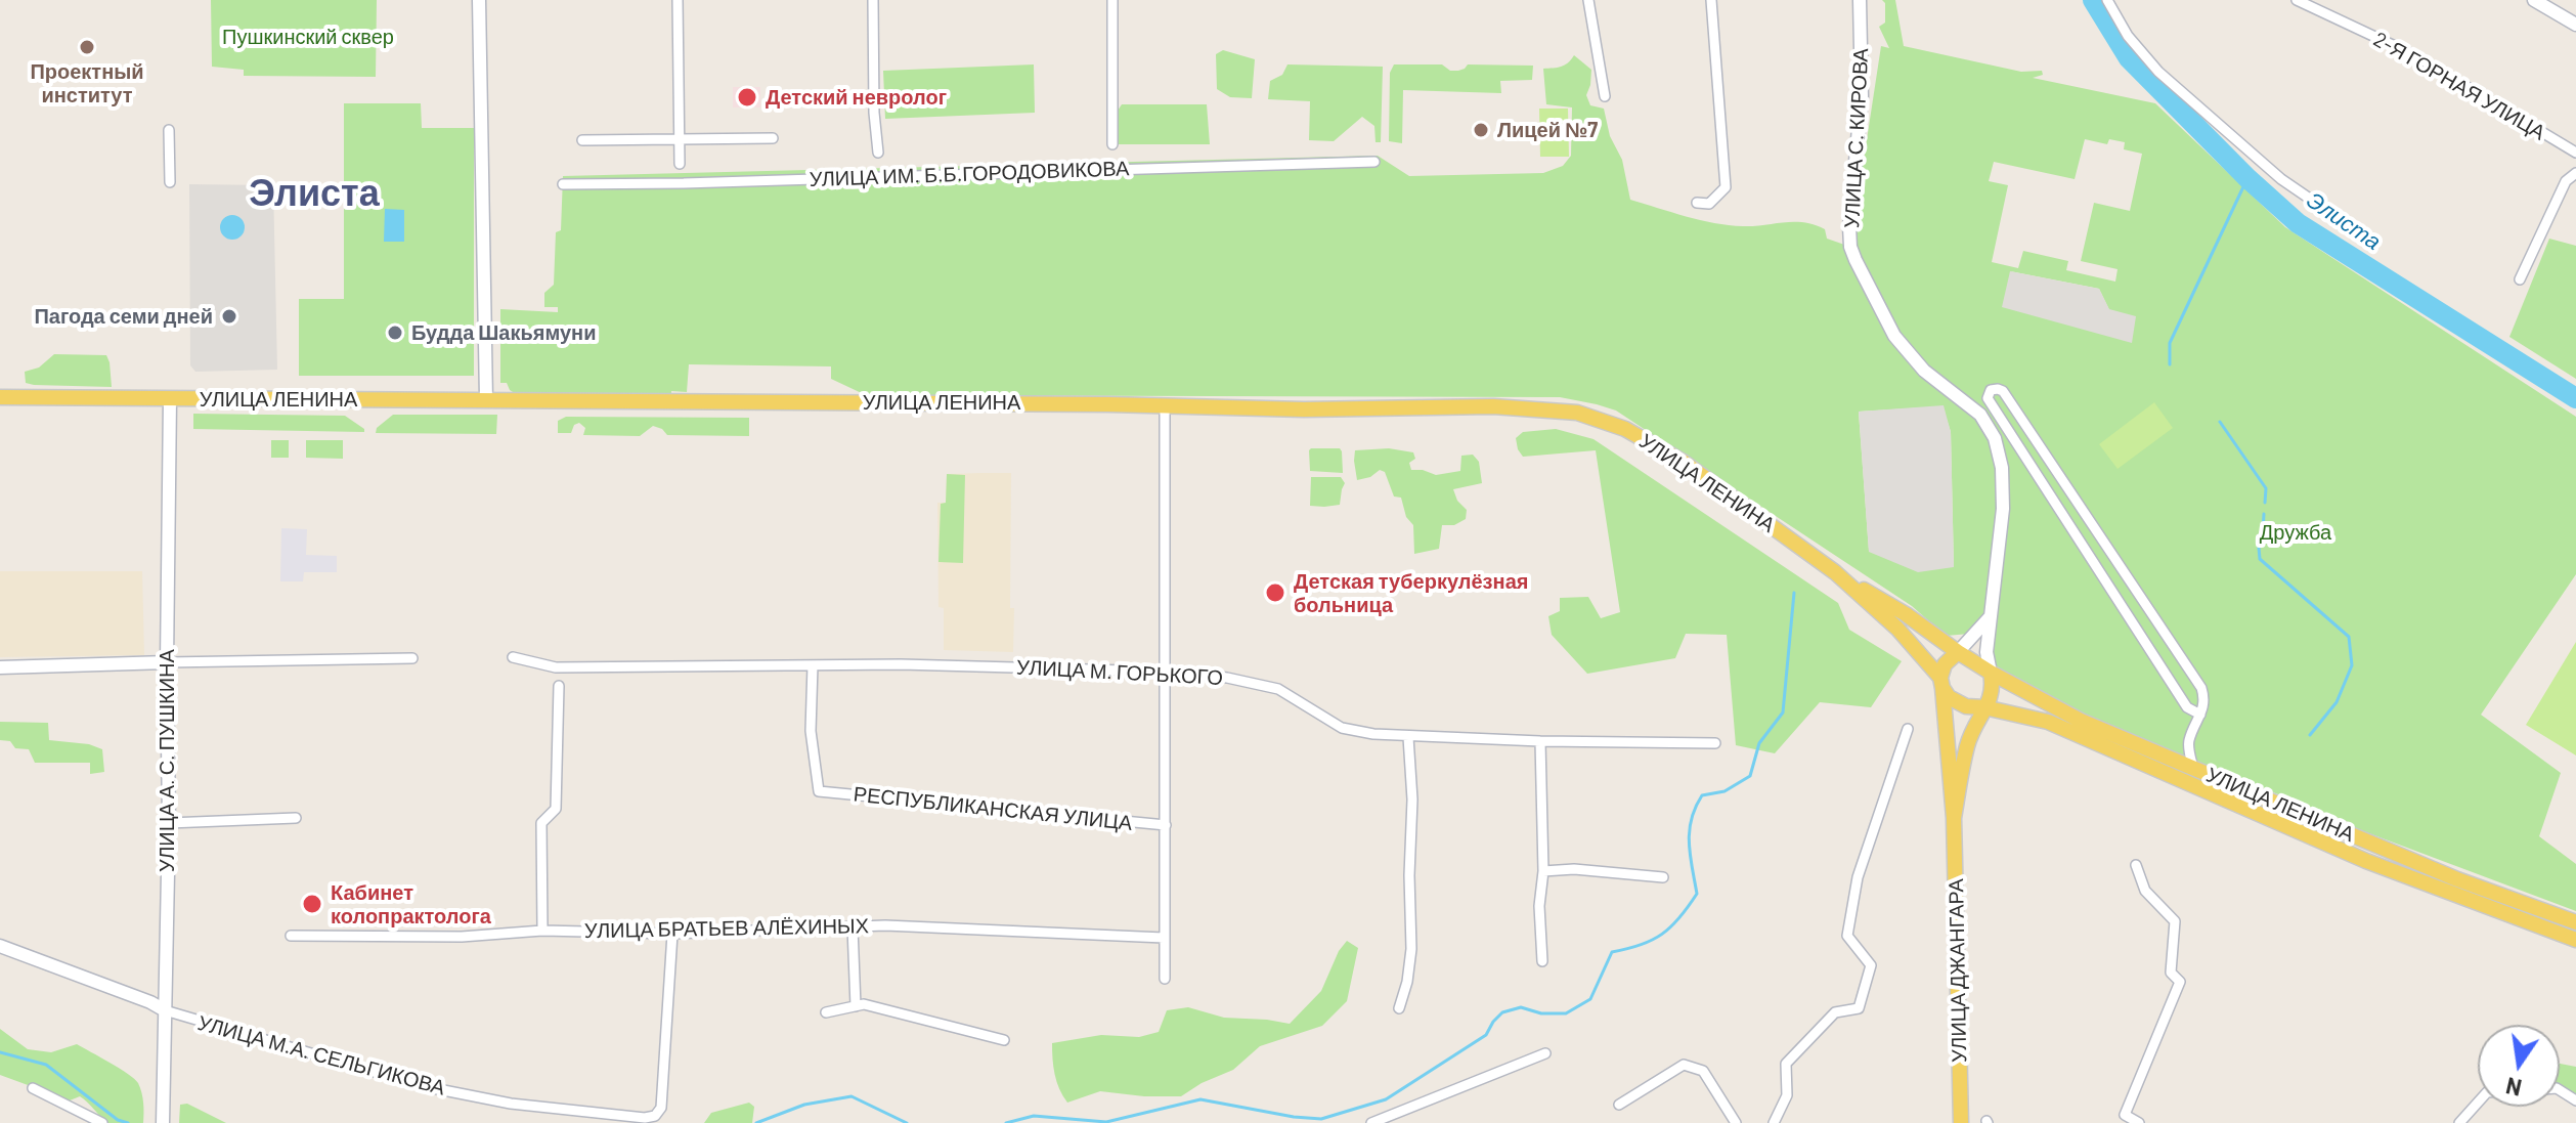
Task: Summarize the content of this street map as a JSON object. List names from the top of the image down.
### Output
{
  "streets": {
    "main road": [
      "УЛИЦА С. КИРОВА",
      "УЛИЦА ЛЕНИНА",
      "УЛИЦА А. С. ПУШКИНА",
      "УЛИЦА ДЖАНГАРА",
      "УЛИЦА М.А. СЕЛЬГИКОВА"
    ],
    "street": [
      "2-Я ГОРНАЯ УЛИЦА",
      "УЛИЦА ИМ. Б.Б.ГОРОДОВИКОВА",
      "УЛИЦА М. ГОРЬКОГО",
      "РЕСПУБЛИКАНСКАЯ УЛИЦА",
      "УЛИЦА БРАТЬЕВ АЛЁХИНЫХ"
    ]
  },
  "crossings": [
    ["УЛИЦА С. КИРОВА", "УЛИЦА ЛЕНИНА"],
    ["УЛИЦА С. КИРОВА", "УЛИЦА ДЖАНГАРА"],
    ["УЛИЦА ЛЕНИНА", "УЛИЦА А. С. ПУШКИНА"],
    ["УЛИЦА ЛЕНИНА", "УЛИЦА ДЖАНГАРА"],
    ["УЛИЦА М. ГОРЬКОГО", "РЕСПУБЛИКАНСКАЯ УЛИЦА"],
    ["УЛИЦА А. С. ПУШКИНА", "УЛИЦА М.А. СЕЛЬГИКОВА"],
    ["УЛИЦА БРАТЬЕВ АЛЁХИНЫХ", "УЛИЦА М.А. СЕЛЬГИКОВА"]
  ],
  "districts": ["Элиста"],
  "water": ["Элиста"],
  "parks": ["Пушкинский сквер", "Дружба"],
  "places": [
    "Проектный институт",
    "Детский невролог",
    "Лицей №7",
    "Пагода семи дней",
    "Будда Шакьямуни",
    "Детская туберкулёзная больница",
    "Кабинет колопрактолога"
  ],
  "north": "bottom"
}
